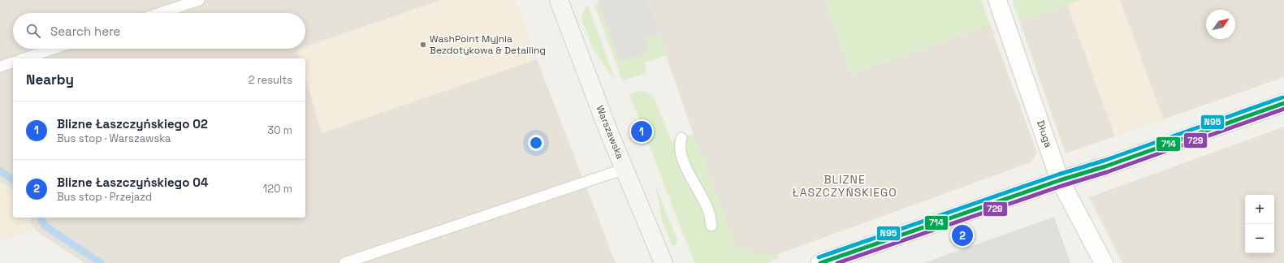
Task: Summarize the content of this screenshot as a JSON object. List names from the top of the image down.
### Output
{
  "streets": {
    "main road": ["Warszawska"],
    "street": ["Długa"]
  },
  "districts": ["BLIZNE ŁASZCZYŃSKIEGO"],
  "places": ["WashPoint Myjnia Bezdotykowa & Detailing"],
  "lines": ["transit line N95", "transit line 714", "transit line 729"],
  "north": "top right",
  "page": {
    "search": "Search here",
    "heading": ["Nearby", "2 results"],
    "list": [
      {
        "mark": "1",
        "name": "Blizne Łaszczyńskiego 02",
        "note": "Bus stop · Warszawska",
        "value": "30 m"
      },
      {
        "mark": "2",
        "name": "Blizne Łaszczyńskiego 04",
        "note": "Bus stop · Przejazd",
        "value": "120 m"
      }
    ],
    "pins": ["1", "2"],
    "map_buttons": ["+", "−"]
  }
}
